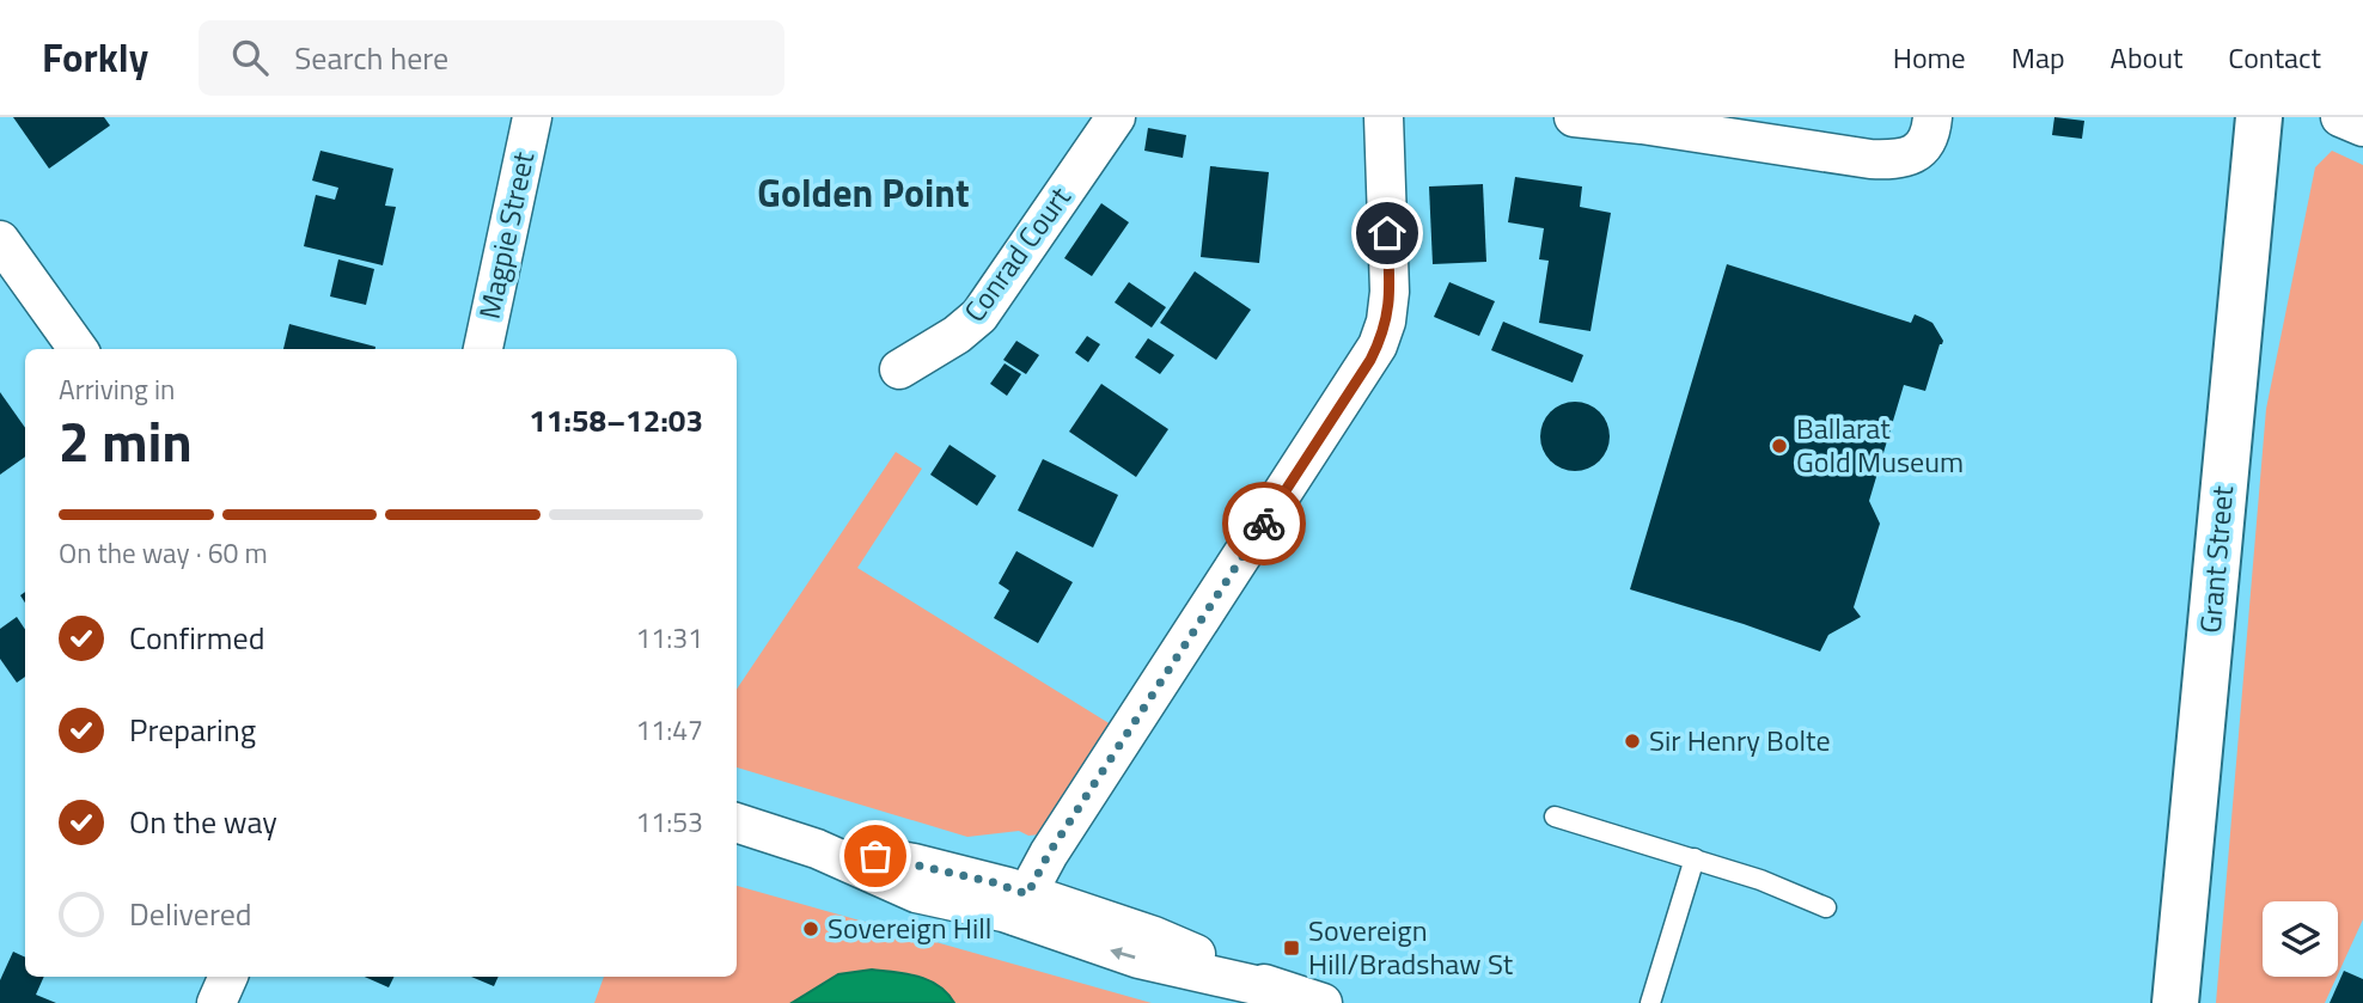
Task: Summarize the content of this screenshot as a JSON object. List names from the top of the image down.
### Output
{
  "streets": {
    "main road": ["Grant Street"],
    "street": ["Magpie Street", "Conrad Court"]
  },
  "districts": ["Golden Point"],
  "places": {
    "other": ["Ballarat Gold Museum", "Sir Henry Bolte", "Sovereign Hill"],
    "transit": ["Sovereign Hill/Bradshaw St"]
  },
  "page": {
    "header": "Forkly",
    "search": "Search here",
    "nav": [
      "Home",
      "Map",
      "About",
      "Contact"
    ],
    "heading": ["2 min", "Arriving in", "11:58–12:03"],
    "bar": "On the way · 60 m",
    "list": [
      ["Confirmed", "11:31"],
      ["Preparing", "11:47"],
      ["On the way", "11:53"],
      "Delivered"
    ]
  }
}
